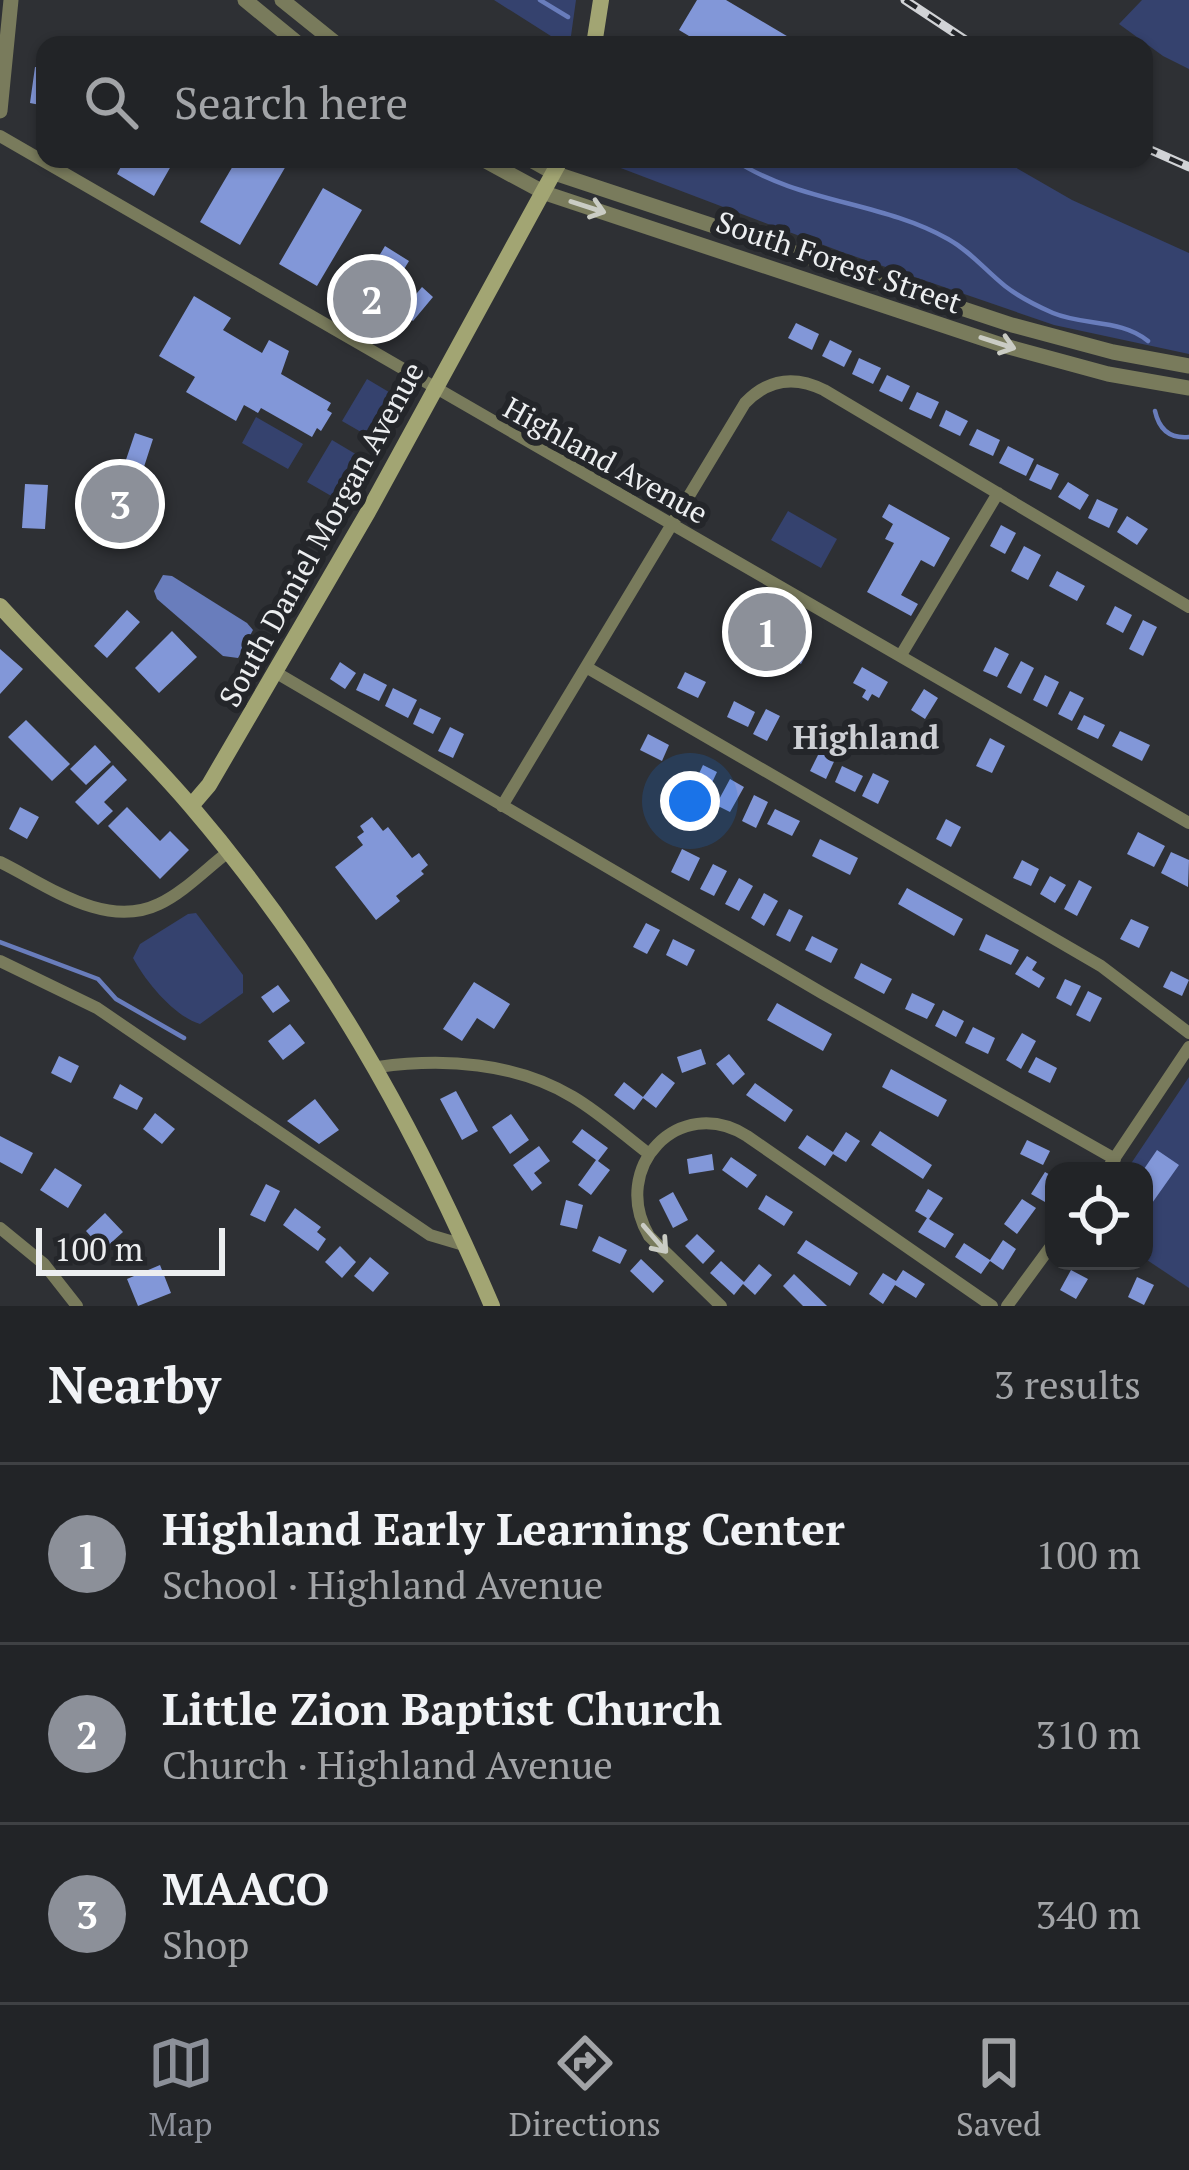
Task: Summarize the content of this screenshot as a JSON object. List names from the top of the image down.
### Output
{
  "streets": {
    "main road": ["South Daniel Morgan Avenue"],
    "street": ["South Forest Street", "Highland Avenue"]
  },
  "crossings": [
    ["South Forest Street", "South Daniel Morgan Avenue"],
    ["Highland Avenue", "South Daniel Morgan Avenue"]
  ],
  "districts": ["Highland"],
  "scale_bar": "100 m",
  "page": {
    "search": "Search here",
    "pins": ["2", "3", "1"],
    "scale": "100 m",
    "heading": ["Nearby", "3 results"],
    "list": [
      {
        "mark": "1",
        "name": "Highland Early Learning Center",
        "note": "School · Highland Avenue",
        "value": "100 m"
      },
      {
        "mark": "2",
        "name": "Little Zion Baptist Church",
        "note": "Church · Highland Avenue",
        "value": "310 m"
      },
      {
        "mark": "3",
        "name": "MAACO",
        "note": "Shop",
        "value": "340 m"
      }
    ],
    "nav": ["Map", "Directions", "Saved"]
  }
}
